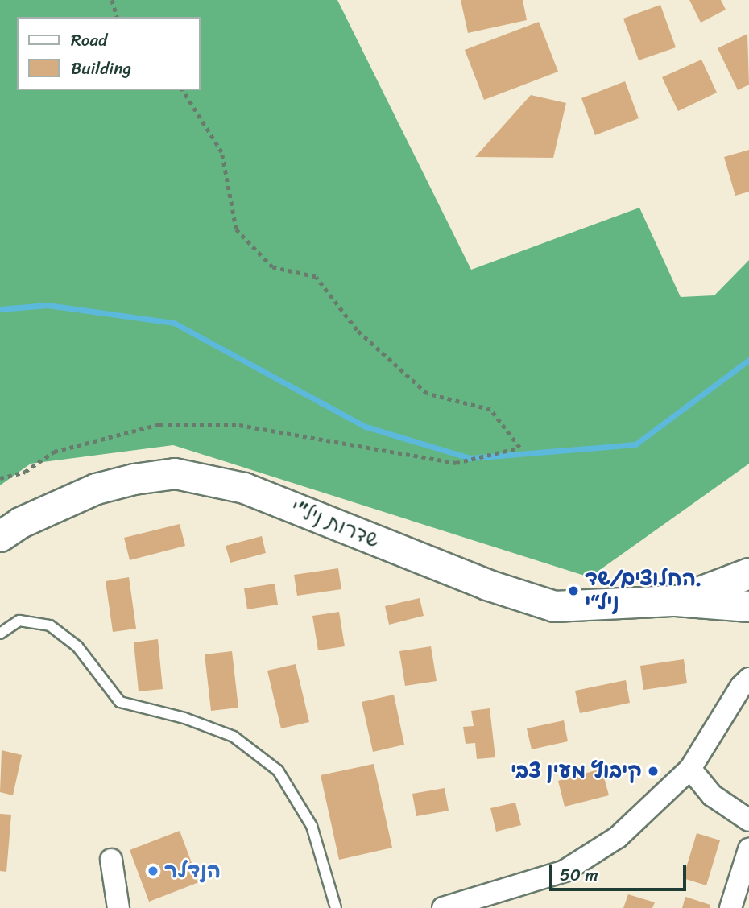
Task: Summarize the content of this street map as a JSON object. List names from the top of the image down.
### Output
{
  "streets": {
    "street": ["שדרות ניל\"י"]
  },
  "places": ["החלוצים/שד. ניל״י", "קיבוץ מעין צבי", "הנדלר"],
  "legend": ["Road", "Building"],
  "scale_bar": "50 m"
}
